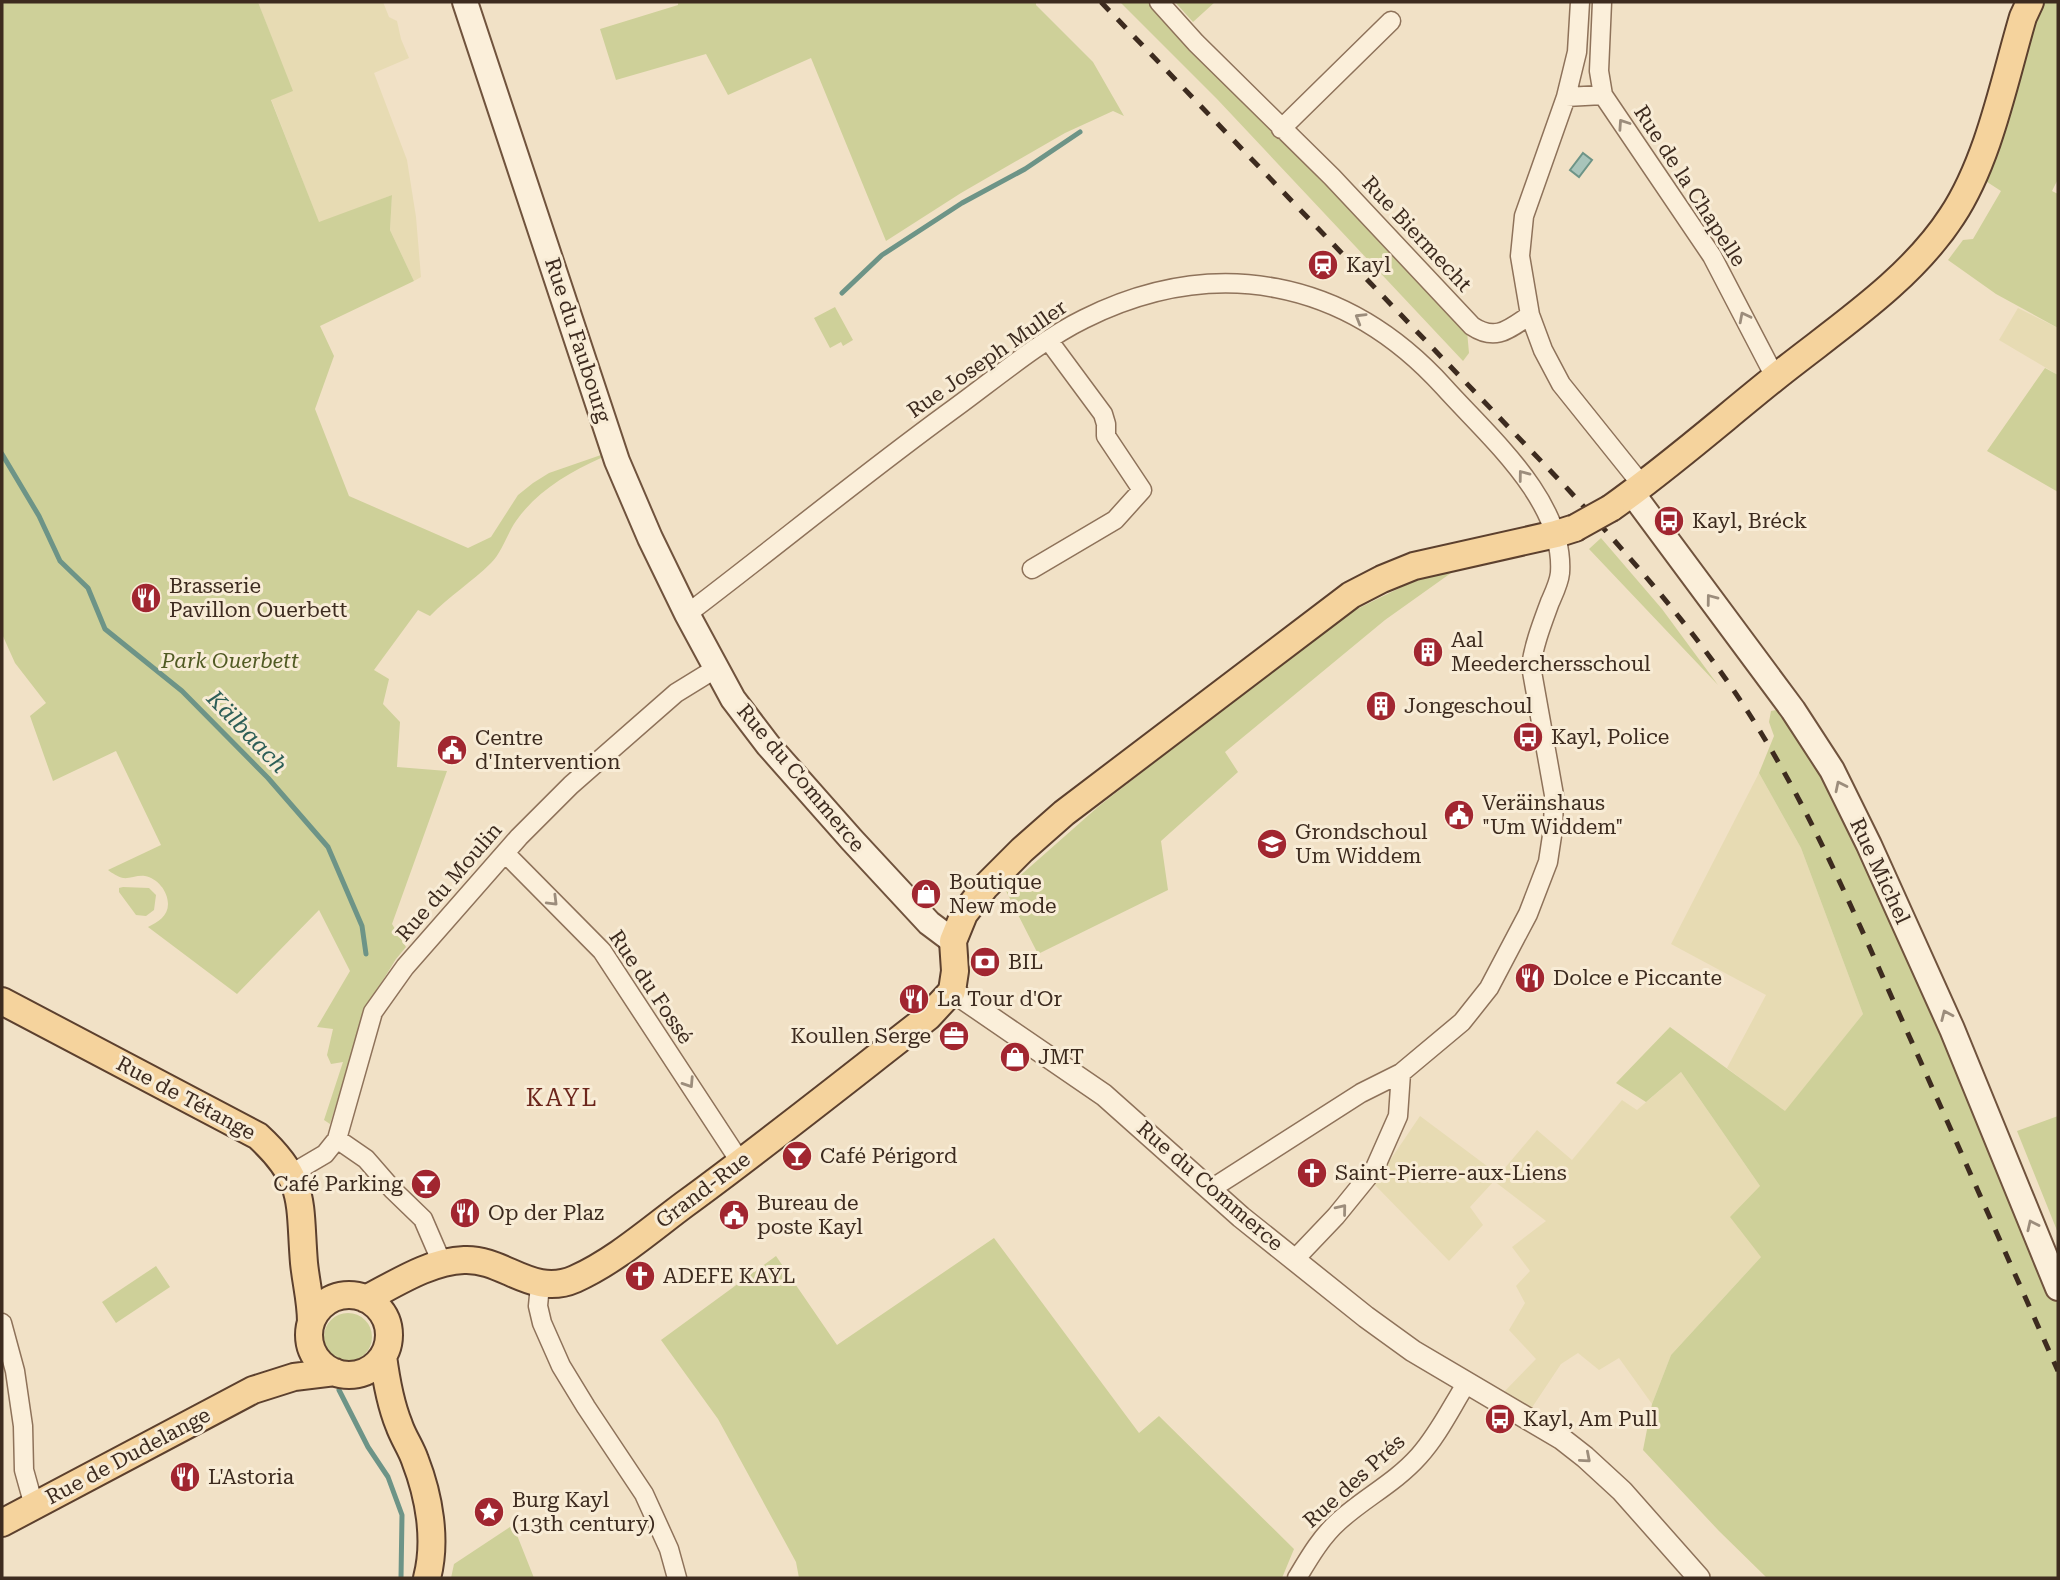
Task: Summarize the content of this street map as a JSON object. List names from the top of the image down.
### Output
{
  "streets": {
    "main road": [
      "Rue du Faubourg",
      "Rue du Commerce",
      "Rue Michel",
      "Rue de Tétange",
      "Grand-Rue",
      "Rue de Dudelange"
    ],
    "street": [
      "Rue de la Chapelle",
      "Rue Biermecht",
      "Rue Joseph Muller",
      "Rue du Moulin",
      "Rue du Fossé",
      "Rue des Prés"
    ]
  },
  "crossings": [
    ["Rue du Faubourg", "Rue Joseph Muller"],
    ["Rue du Faubourg", "Rue du Commerce"],
    ["Rue du Faubourg", "Rue du Moulin"],
    ["Rue du Commerce", "Rue du Moulin"],
    ["Rue du Commerce", "Grand-Rue"],
    ["Rue du Commerce", "Rue des Prés"],
    ["Rue du Moulin", "Rue du Fossé"],
    ["Rue du Fossé", "Grand-Rue"],
    ["Rue de Tétange", "Rue de Dudelange"]
  ],
  "one_way": [
    "Rue de la Chapelle",
    "Rue Joseph Muller",
    "Rue Michel",
    "Rue du Fossé"
  ],
  "districts": ["KAYL"],
  "water": ["Kälbaach"],
  "parks": ["Park Ouerbett"],
  "places": {
    "station": ["Kayl"],
    "bus stop": ["Kayl, Bréck", "Kayl, Police", "Kayl, Am Pull"],
    "restaurant": [
      "Brasserie Pavillon Ouerbett",
      "Dolce e Piccante",
      "La Tour d'Or",
      "Op der Plaz",
      "L'Astoria"
    ],
    "building": ["Aal Meederchersschoul", "Jongeschoul"],
    "public building": ["Centre d'Intervention", "Veräinshaus \"Um Widdem\"", "Bureau de poste Kayl"],
    "school or university": ["Grondschoul Um Widdem"],
    "shop": ["Boutique New mode", "JMT"],
    "bank": ["BIL"],
    "office": ["Koullen Serge"],
    "bar": ["Café Périgord", "Café Parking"],
    "church": ["Saint-Pierre-aux-Liens", "ADEFE KAYL"],
    "place": ["Burg Kayl (13th century)"]
  }
}
